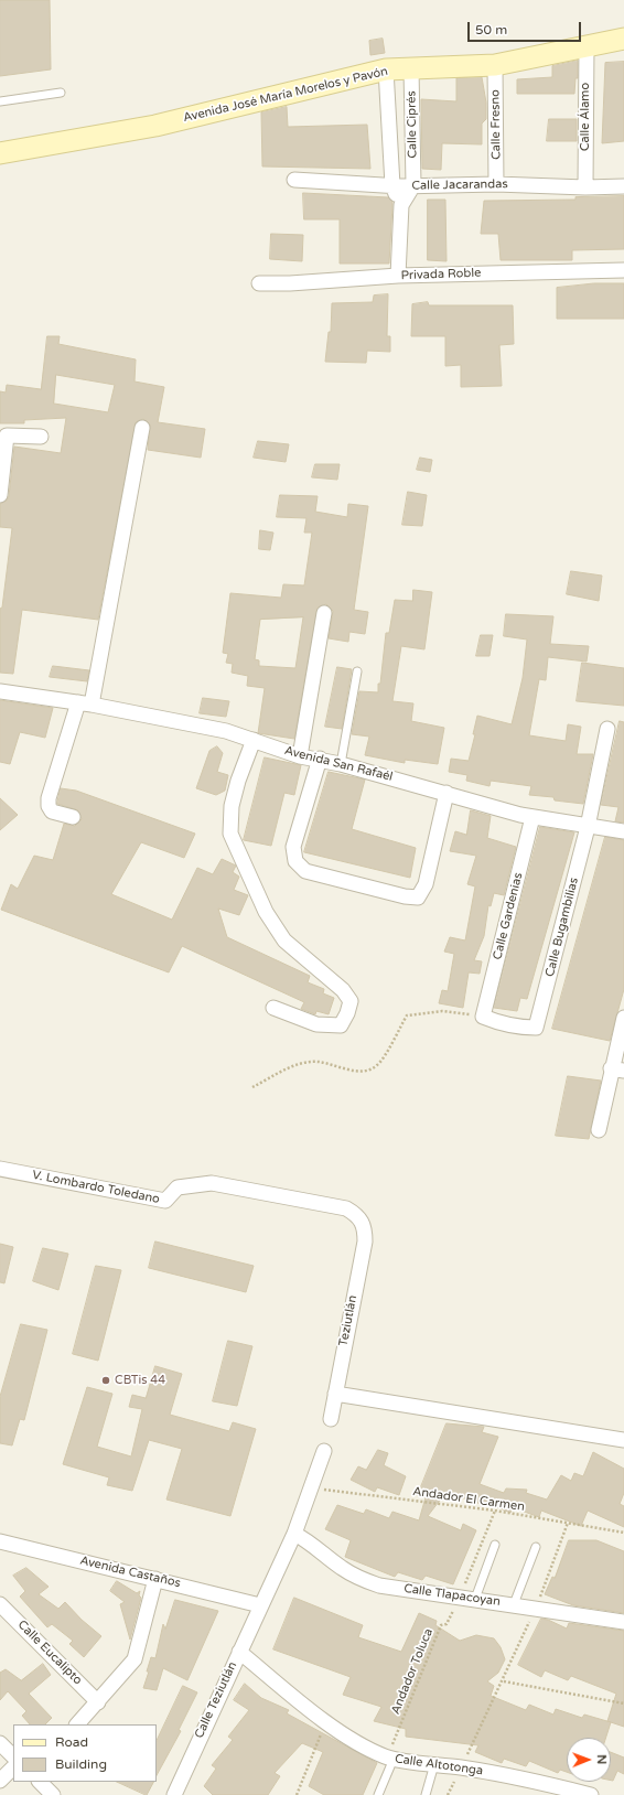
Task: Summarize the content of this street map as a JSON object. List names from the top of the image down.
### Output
{
  "streets": {
    "main road": ["Avenida José María Morelos y Pavón"],
    "street": [
      "Calle Álamo",
      "Calle Ciprés",
      "Calle Fresno",
      "Calle Jacarandas",
      "Privada Roble",
      "Avenida San Rafaél",
      "Calle Gardenias",
      "Calle Bugambilias",
      "V. Lombardo Toledano",
      "Teziutlán",
      "Avenida Castaños",
      "Calle Tlapacoyan",
      "Calle Eucalipto",
      "Calle Teziutlán",
      "Calle Altotonga"
    ],
    "path": ["Andador El Carmen", "Andador Toluca"]
  },
  "crossings": [
    ["Avenida José María Morelos y Pavón", "Calle Álamo"],
    ["Avenida José María Morelos y Pavón", "Calle Ciprés"],
    ["Avenida José María Morelos y Pavón", "Calle Fresno"],
    ["Calle Álamo", "Calle Jacarandas"],
    ["Calle Ciprés", "Calle Jacarandas"],
    ["Calle Ciprés", "Privada Roble"],
    ["Calle Fresno", "Calle Jacarandas"],
    ["Avenida San Rafaél", "Calle Gardenias"],
    ["Avenida San Rafaél", "Calle Bugambilias"],
    ["Calle Gardenias", "Calle Bugambilias"],
    ["V. Lombardo Toledano", "Teziutlán"],
    ["Andador El Carmen", "Andador Toluca"],
    ["Avenida Castaños", "Calle Teziutlán"],
    ["Calle Tlapacoyan", "Andador Toluca"],
    ["Andador Toluca", "Calle Altotonga"],
    ["Calle Teziutlán", "Calle Altotonga"]
  ],
  "places": ["CBTis 44"],
  "legend": ["Road", "Building"],
  "scale_bar": "50 m",
  "north": "right"
}
